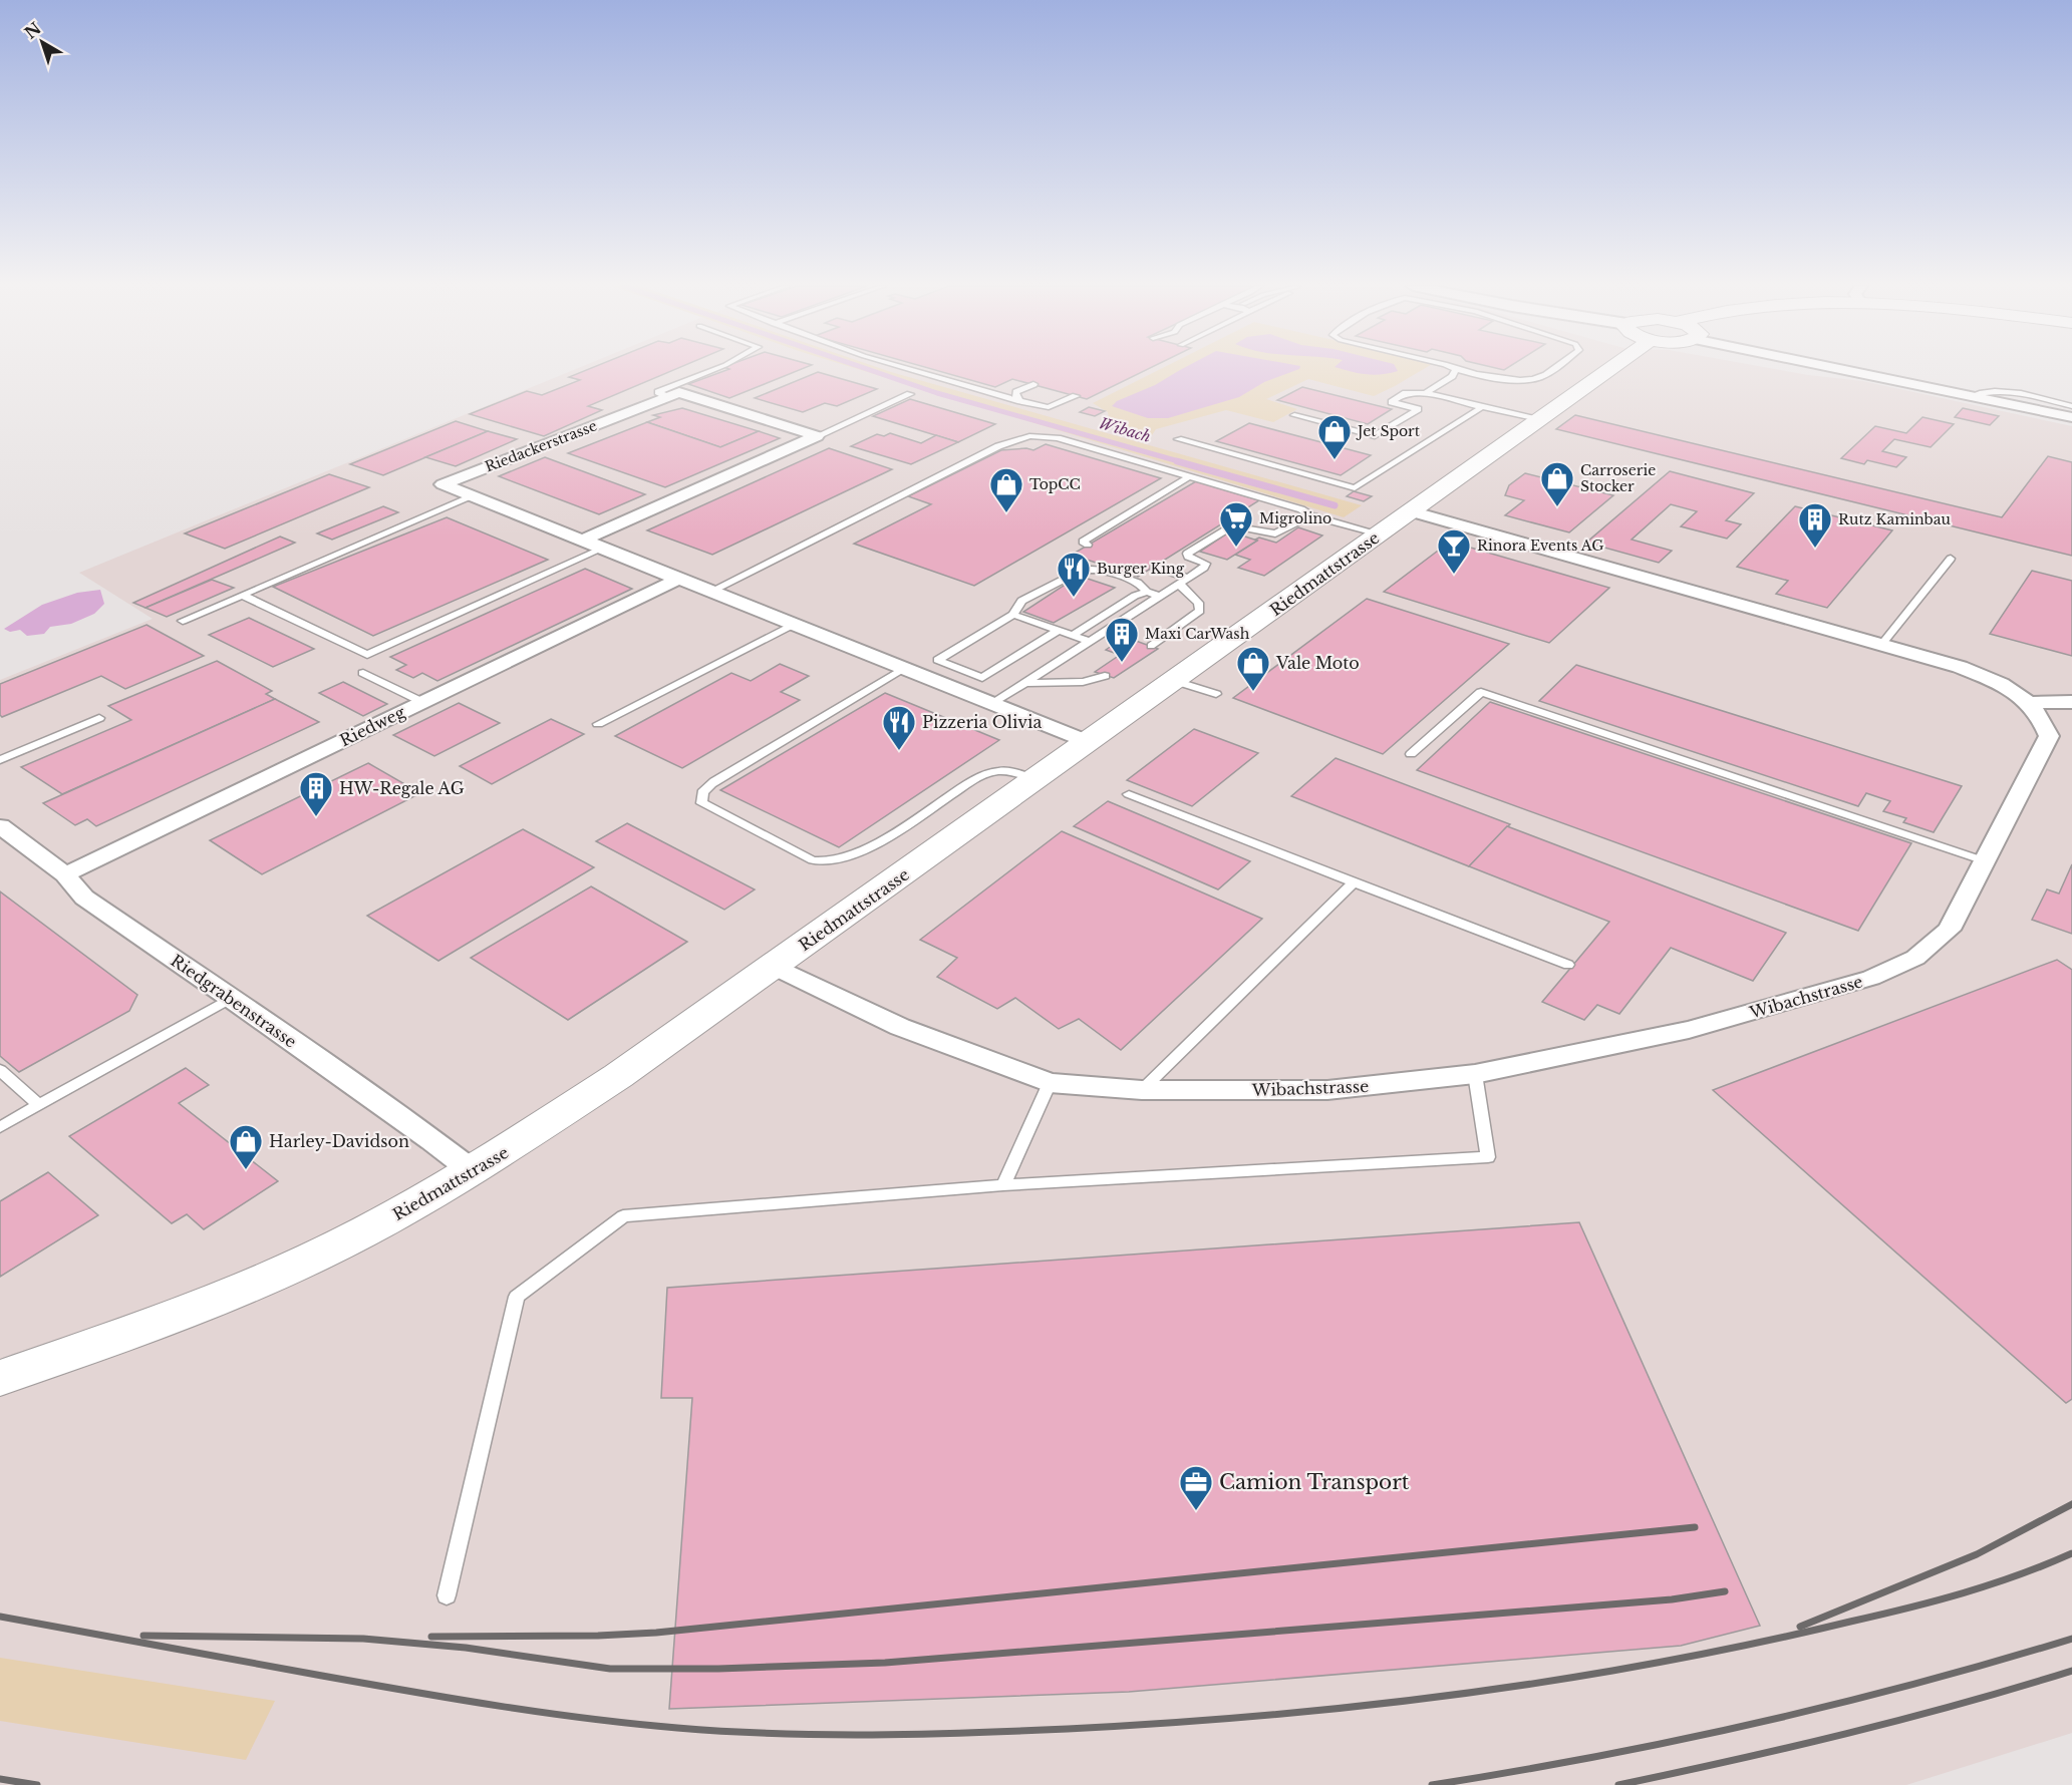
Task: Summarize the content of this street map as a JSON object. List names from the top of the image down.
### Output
{
  "streets": {
    "main road": ["Riedmattstrasse"],
    "street": [
      "Riedackerstrasse",
      "Riedweg",
      "Wibachstrasse",
      "Riedgrabenstrasse"
    ]
  },
  "crossings": [
    ["Riedackerstrasse", "Riedmattstrasse"],
    ["Riedackerstrasse", "Riedweg"],
    ["Riedmattstrasse", "Wibachstrasse"],
    ["Riedmattstrasse", "Riedgrabenstrasse"],
    ["Riedweg", "Riedgrabenstrasse"]
  ],
  "water": ["Wibach"],
  "places": {
    "shop": [
      "Jet Sport",
      "Carroserie Stocker",
      "TopCC",
      "Vale Moto",
      "Harley-Davidson"
    ],
    "supermarket": ["Migrolino"],
    "building": ["Rutz Kaminbau", "Maxi CarWash", "HW-Regale AG"],
    "bar": ["Rinora Events AG"],
    "restaurant": ["Burger King", "Pizzeria Olivia"],
    "office": ["Camion Transport"]
  },
  "north": "top left"
}
